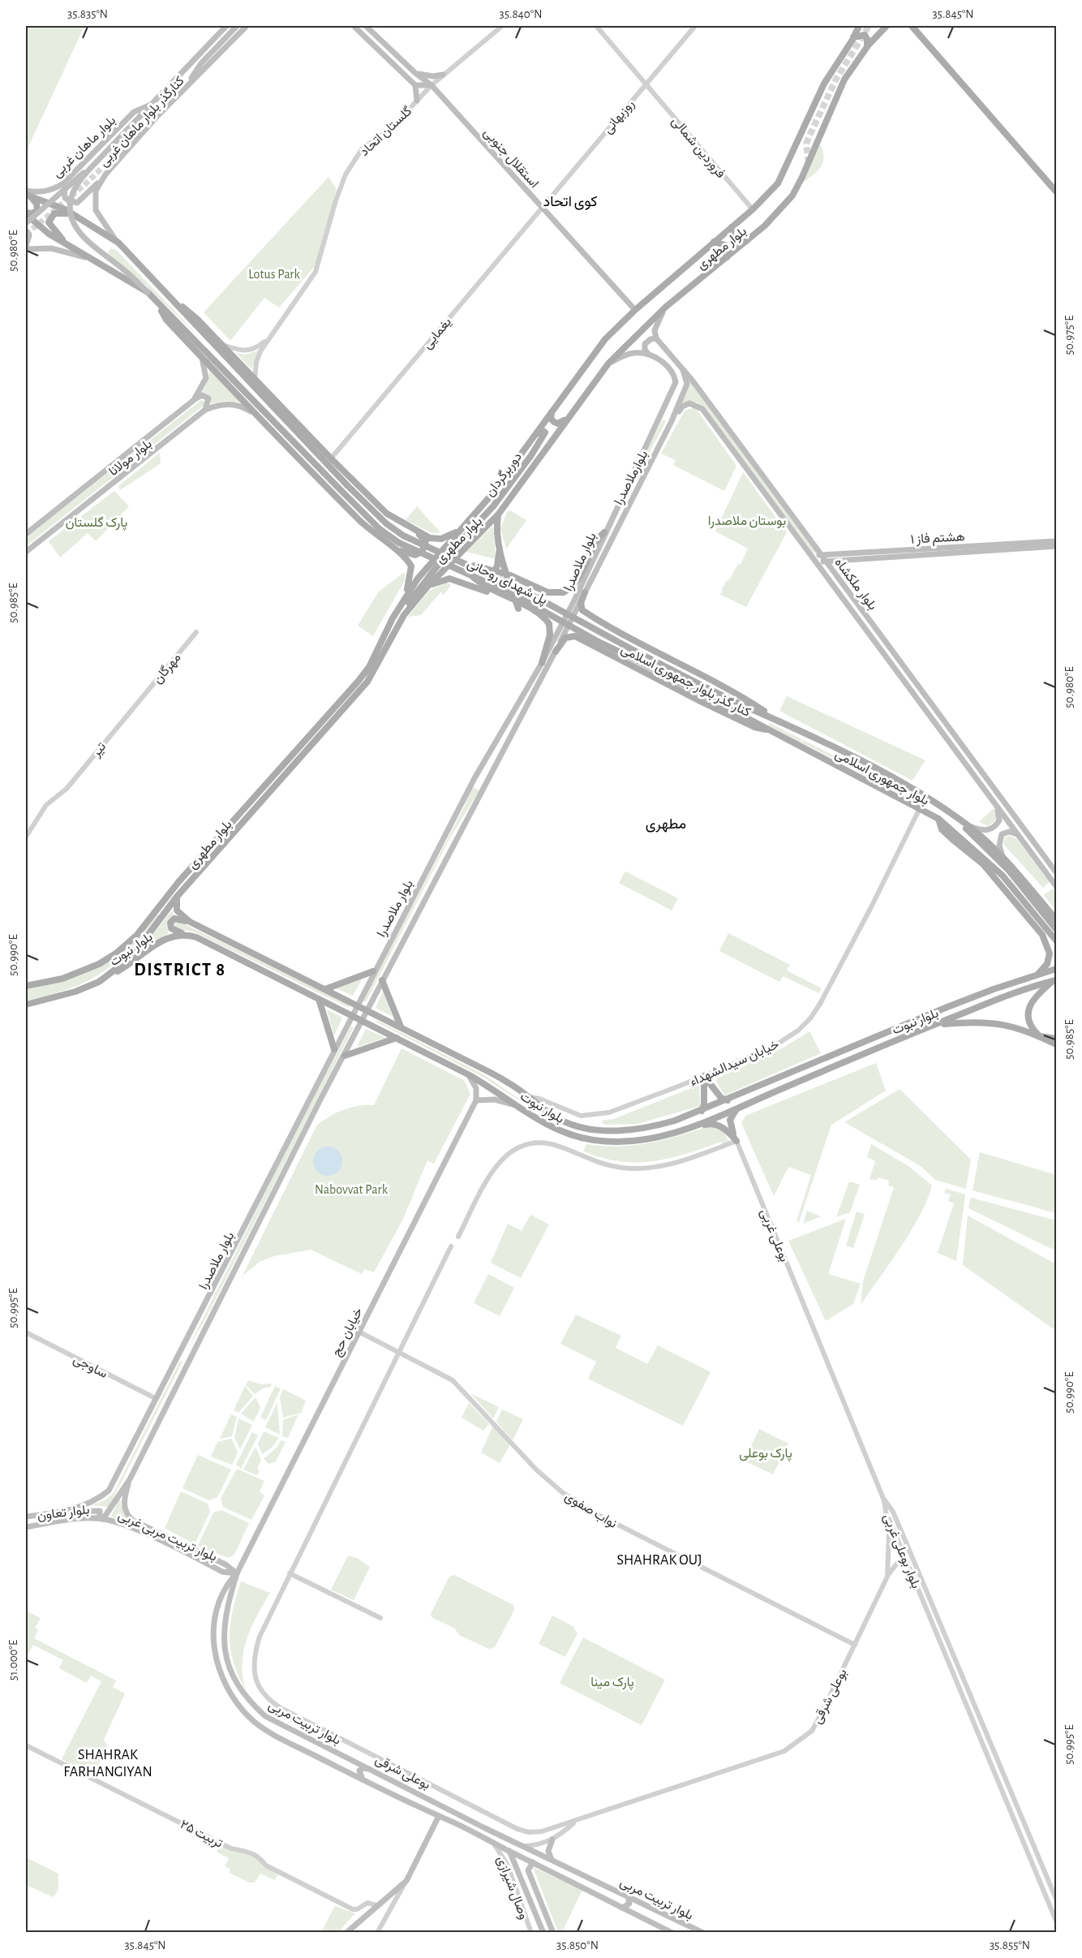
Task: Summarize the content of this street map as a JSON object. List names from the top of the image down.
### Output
{
  "streets": {
    "main road": [
      "کنارگذر بلوار ماهان غربی",
      "بلوار ماهان غربی",
      "استقلال جنوبی",
      "بلوار مطهری",
      "بلوار مولانا",
      "دوربرگردان",
      "بلوارملاصدرا",
      "هشتم فاز ۱",
      "بلوار ملاصدرا",
      "پل شهدای روحانی",
      "بلوار ملکشاه",
      "کنار گذر بلوار جمهوری اسلامی",
      "بلوار جمهوری اسلامی",
      "بلوار نبوت",
      "خیابان حج",
      "بلوار تعاون",
      "بلوار تربیت مربی غربی",
      "بلوار تربیت مربی"
    ],
    "street": [
      "روزبهانی",
      "گلستان اتحاد",
      "فروردین شمالی",
      "یغمایی",
      "مهرگان",
      "تیر",
      "خیابان سیدالشهداء",
      "بوعلی غربی",
      "ساوجی",
      "نواب صفوی",
      "بلوار بوعلی غربی",
      "بوعلی شرقی",
      "تربیت ۲۵",
      "وصال شیرازی"
    ]
  },
  "crossings": [
    ["روزبهانی", "فروردین شمالی"],
    ["روزبهانی", "استقلال جنوبی"],
    ["روزبهانی", "یغمایی"],
    ["گلستان اتحاد", "استقلال جنوبی"],
    ["فروردین شمالی", "بلوار مطهری"],
    ["استقلال جنوبی", "بلوار مطهری"],
    ["استقلال جنوبی", "یغمایی"],
    ["بلوار مطهری", "دوربرگردان"],
    ["بلوار مطهری", "بلوار نبوت"],
    ["بلوارملاصدرا", "بلوار ملاصدرا"],
    ["بلوارملاصدرا", "بلوار ملکشاه"],
    ["بلوارملاصدرا", "کنار گذر بلوار جمهوری اسلامی"],
    ["هشتم فاز ۱", "بلوار ملکشاه"],
    ["بلوار ملاصدرا", "کنار گذر بلوار جمهوری اسلامی"],
    ["بلوار ملاصدرا", "بلوار نبوت"],
    ["بلوار ملاصدرا", "ساوجی"],
    ["بلوار ملاصدرا", "بلوار تعاون"],
    ["بلوار ملاصدرا", "بلوار تربیت مربی غربی"],
    ["پل شهدای روحانی", "بلوار جمهوری اسلامی"],
    ["مهرگان", "تیر"],
    ["کنار گذر بلوار جمهوری اسلامی", "بلوار جمهوری اسلامی"],
    ["بلوار جمهوری اسلامی", "خیابان سیدالشهداء"],
    ["بلوار نبوت", "خیابان سیدالشهداء"],
    ["بوعلی غربی", "نواب صفوی"],
    ["بوعلی غربی", "بلوار بوعلی غربی"],
    ["بوعلی غربی", "بوعلی شرقی"],
    ["خیابان حج", "نواب صفوی"],
    ["خیابان حج", "بلوار تربیت مربی غربی"],
    ["خیابان حج", "بلوار تربیت مربی"],
    ["نواب صفوی", "بوعلی شرقی"],
    ["بلوار تعاون", "بلوار تربیت مربی غربی"],
    ["بلوار تربیت مربی غربی", "بلوار تربیت مربی"],
    ["بلوار تربیت مربی", "وصال شیرازی"]
  ],
  "districts": [
    "کوی اتحاد",
    "مطهری",
    "DISTRICT 8",
    "SHAHRAK OUJ",
    "SHAHRAK FARHANGIYAN"
  ],
  "parks": [
    "Lotus Park",
    "بوستان ملاصدرا",
    "پارک گلستان",
    "Nabovvat Park",
    "پارک بوعلی",
    "پارک مینا"
  ],
  "coordinates": [
    "35.835°N",
    "35.840°N",
    "35.845°N",
    "50.980°E",
    "50.975°E",
    "50.985°E",
    "50.990°E",
    "50.995°E",
    "51.000°E",
    "35.850°N",
    "35.855°N"
  ]
}
